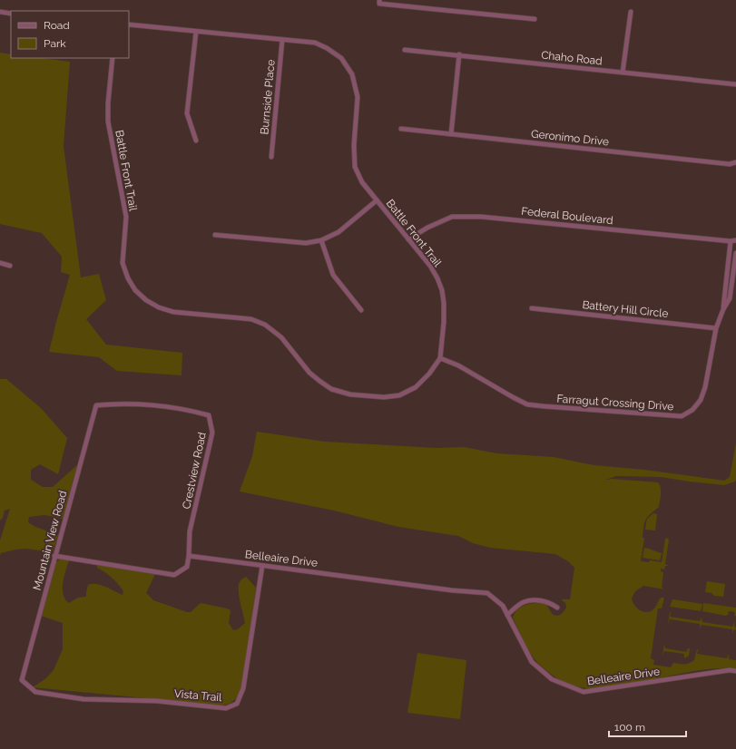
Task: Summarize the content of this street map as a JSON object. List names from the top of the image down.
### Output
{
  "streets": {
    "street": [
      "Chaho Road",
      "Burnside Place",
      "Geronimo Drive",
      "Battle Front Trail",
      "Federal Boulevard",
      "Battery Hill Circle",
      "Farragut Crossing Drive",
      "Crestview Road",
      "Mountain View Road",
      "Belleaire Drive",
      "Vista Trail"
    ]
  },
  "crossings": [
    ["Burnside Place", "Battle Front Trail"],
    ["Battle Front Trail", "Federal Boulevard"],
    ["Battle Front Trail", "Farragut Crossing Drive"],
    ["Federal Boulevard", "Farragut Crossing Drive"],
    ["Battery Hill Circle", "Farragut Crossing Drive"],
    ["Crestview Road", "Mountain View Road"],
    ["Crestview Road", "Belleaire Drive"],
    ["Mountain View Road", "Vista Trail"],
    ["Belleaire Drive", "Vista Trail"]
  ],
  "legend": ["Road", "Park"],
  "scale_bar": "100 m"
}
